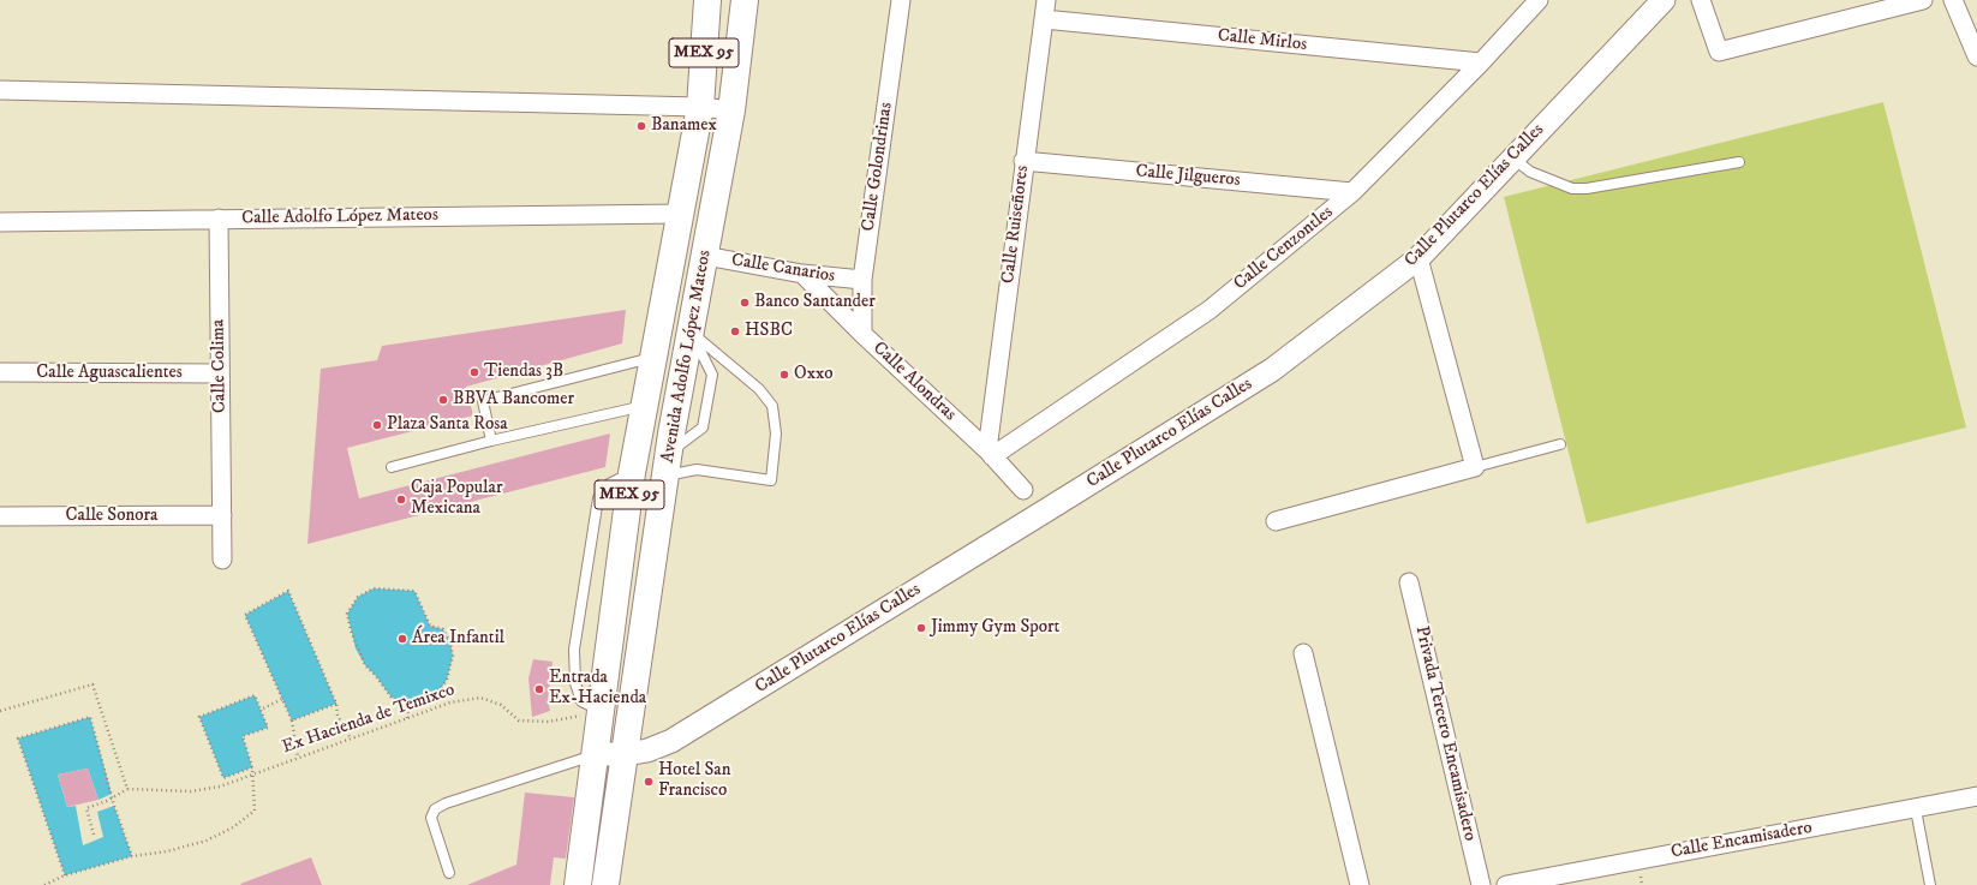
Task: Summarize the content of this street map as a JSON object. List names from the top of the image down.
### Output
{
  "streets": {
    "main road": ["MEX 95", "Avenida Adolfo López Mateos"],
    "street": [
      "Calle Mirlos",
      "Calle Golondrinas",
      "Calle Jilgueros",
      "Calle Plutarco Elías Calles",
      "Calle Adolfo López Mateos",
      "Calle Ruiseñores",
      "Calle Cenzontles",
      "Calle Canarios",
      "Calle Colima",
      "Calle Aguascalientes",
      "Calle Alondras",
      "Calle Sonora",
      "Privada Tercero Encamisadero",
      "Calle Encamisadero"
    ],
    "path": ["Ex Hacienda de Temixco"]
  },
  "crossings": [
    ["Calle Mirlos", "Calle Ruiseñores"],
    ["Calle Mirlos", "Calle Cenzontles"],
    ["Calle Golondrinas", "Calle Canarios"],
    ["Calle Golondrinas", "Calle Alondras"],
    ["Calle Jilgueros", "Calle Ruiseñores"],
    ["Calle Jilgueros", "Calle Cenzontles"],
    ["Calle Plutarco Elías Calles", "Avenida Adolfo López Mateos"],
    ["Calle Adolfo López Mateos", "Avenida Adolfo López Mateos"],
    ["Calle Adolfo López Mateos", "Calle Colima"],
    ["Calle Ruiseñores", "Calle Cenzontles"],
    ["Calle Ruiseñores", "Calle Alondras"],
    ["Calle Cenzontles", "Calle Alondras"],
    ["Calle Canarios", "Avenida Adolfo López Mateos"],
    ["Calle Canarios", "Calle Alondras"],
    ["Avenida Adolfo López Mateos", "Ex Hacienda de Temixco"],
    ["Calle Colima", "Calle Aguascalientes"],
    ["Calle Colima", "Calle Sonora"]
  ],
  "places": [
    "Banamex",
    "Banco Santander",
    "HSBC",
    "Tiendas 3B",
    "Oxxo",
    "BBVA Bancomer",
    "Plaza Santa Rosa",
    "Caja Popular Mexicana",
    "Jimmy Gym Sport",
    "Área Infantil",
    "Entrada Ex-Hacienda",
    "Hotel San Francisco"
  ]
}
